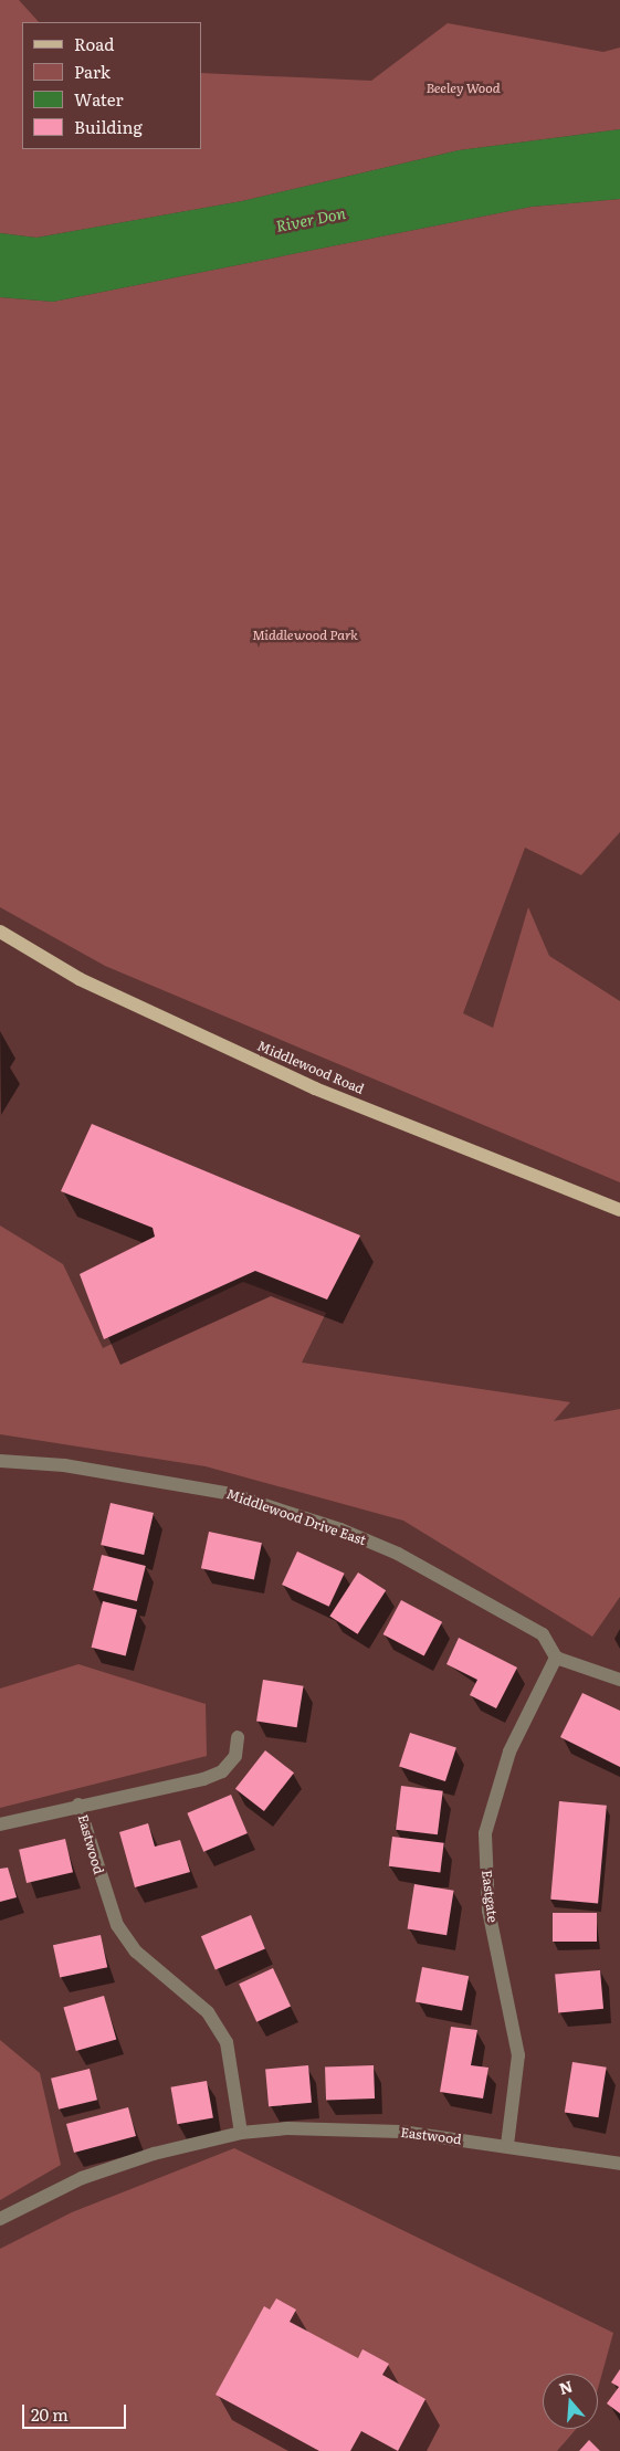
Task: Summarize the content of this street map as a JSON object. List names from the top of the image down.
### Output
{
  "streets": {
    "main road": ["Middlewood Road"],
    "street": ["Middlewood Drive East", "Eastwood", "Eastgate"]
  },
  "crossings": [
    ["Middlewood Drive East", "Eastgate"],
    ["Eastwood", "Eastgate"]
  ],
  "water": ["River Don"],
  "parks": ["Beeley Wood", "Middlewood Park"],
  "legend": [
    "Road",
    "Park",
    "Water",
    "Building"
  ],
  "scale_bar": "20 m",
  "north": "top"
}
